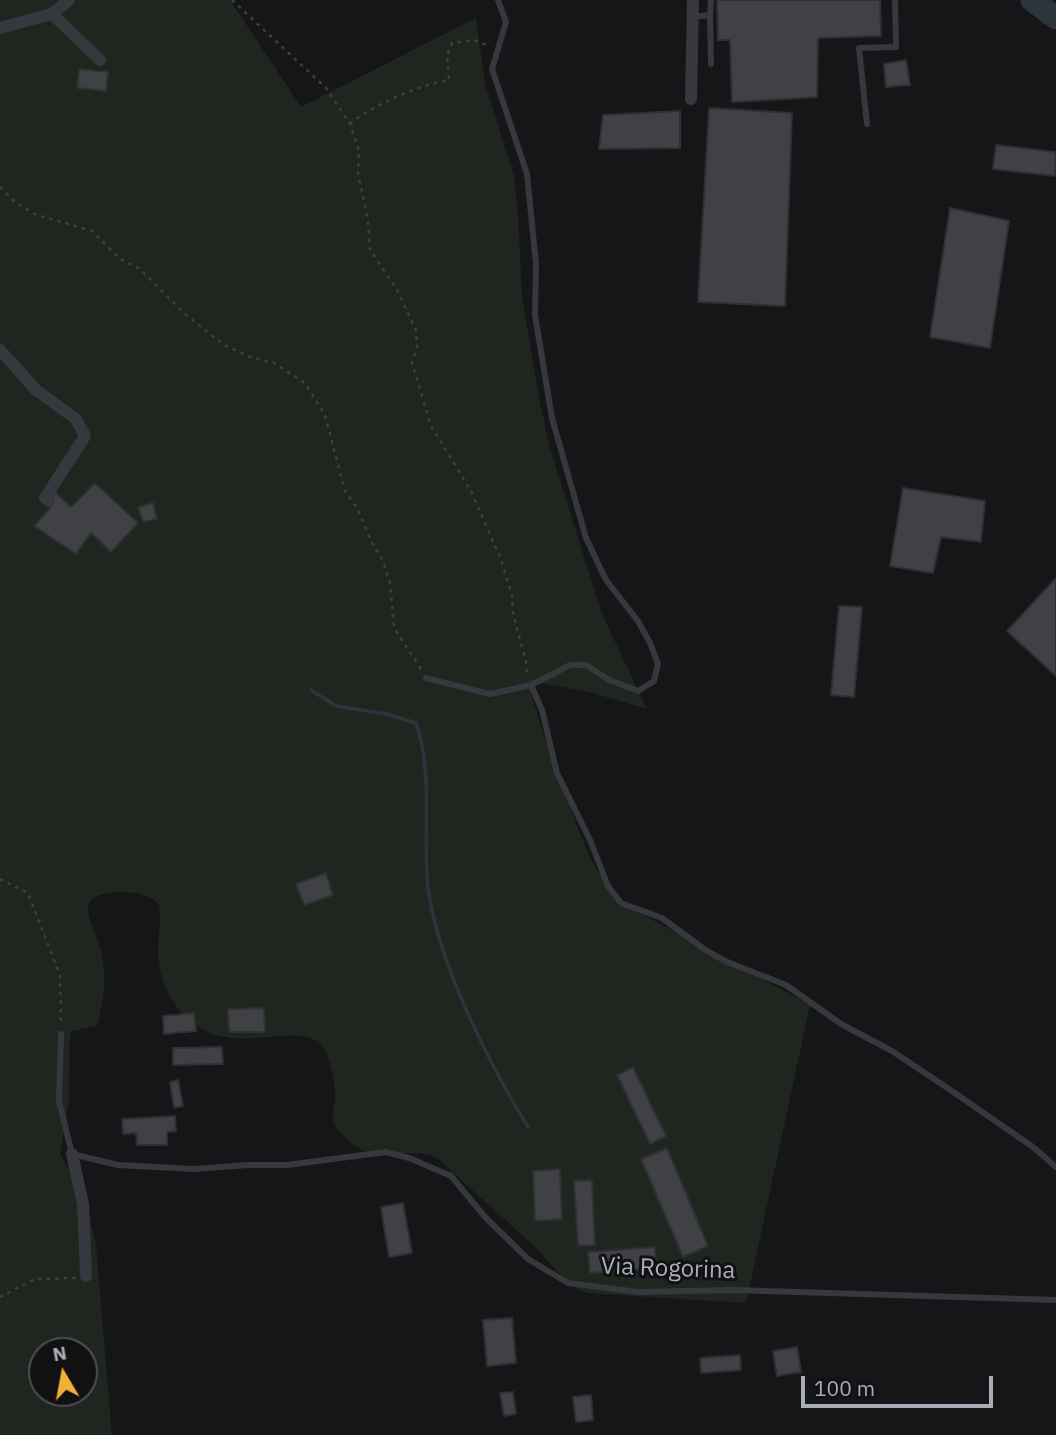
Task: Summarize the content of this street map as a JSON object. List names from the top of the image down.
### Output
{
  "streets": {
    "lane": ["Via Rogorina"]
  },
  "scale_bar": "100 m",
  "north": "top"
}
